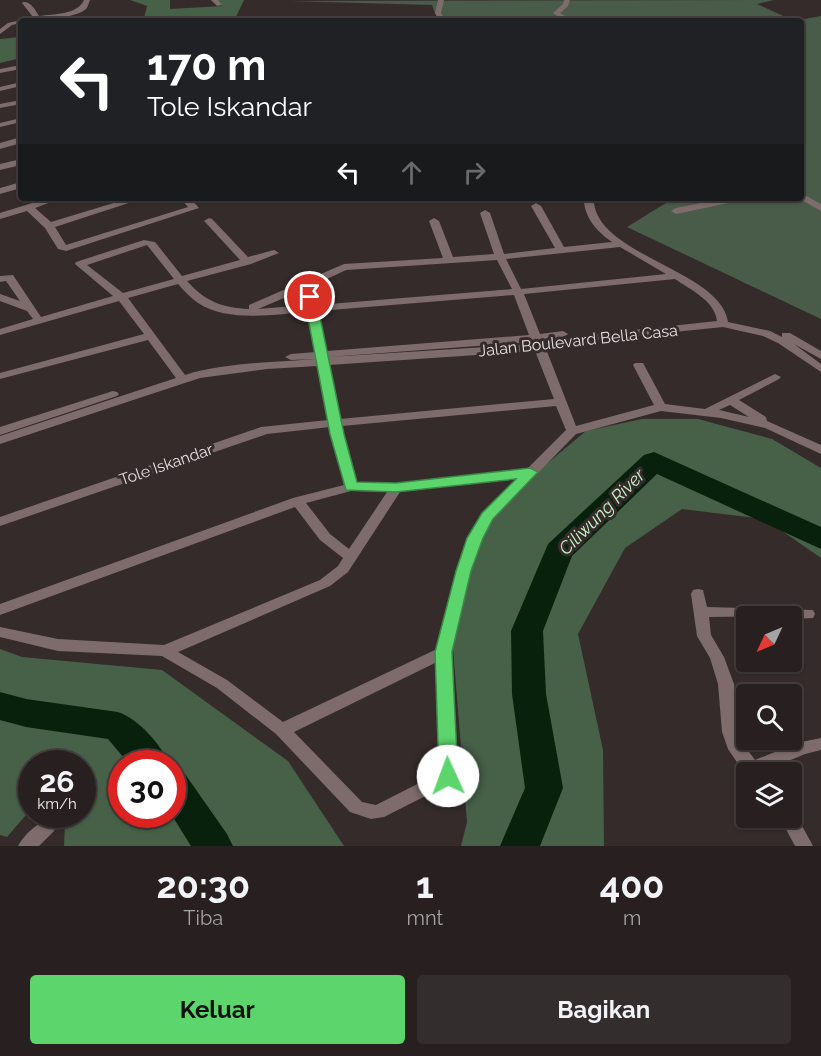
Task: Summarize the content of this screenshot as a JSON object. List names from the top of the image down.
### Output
{
  "streets": {
    "street": ["Jalan Boulevard Bella Casa", "Tole Iskandar"]
  },
  "water": ["Ciliwung River"],
  "north": "bottom left",
  "page": {
    "turn": ["170 m", "Tole Iskandar"],
    "speed": "26 km/h",
    "limit": "30",
    "eta": [
      "20:30",
      "Tiba",
      "1",
      "mnt",
      "400",
      "m"
    ],
    "buttons": ["Keluar", "Bagikan"]
  }
}
